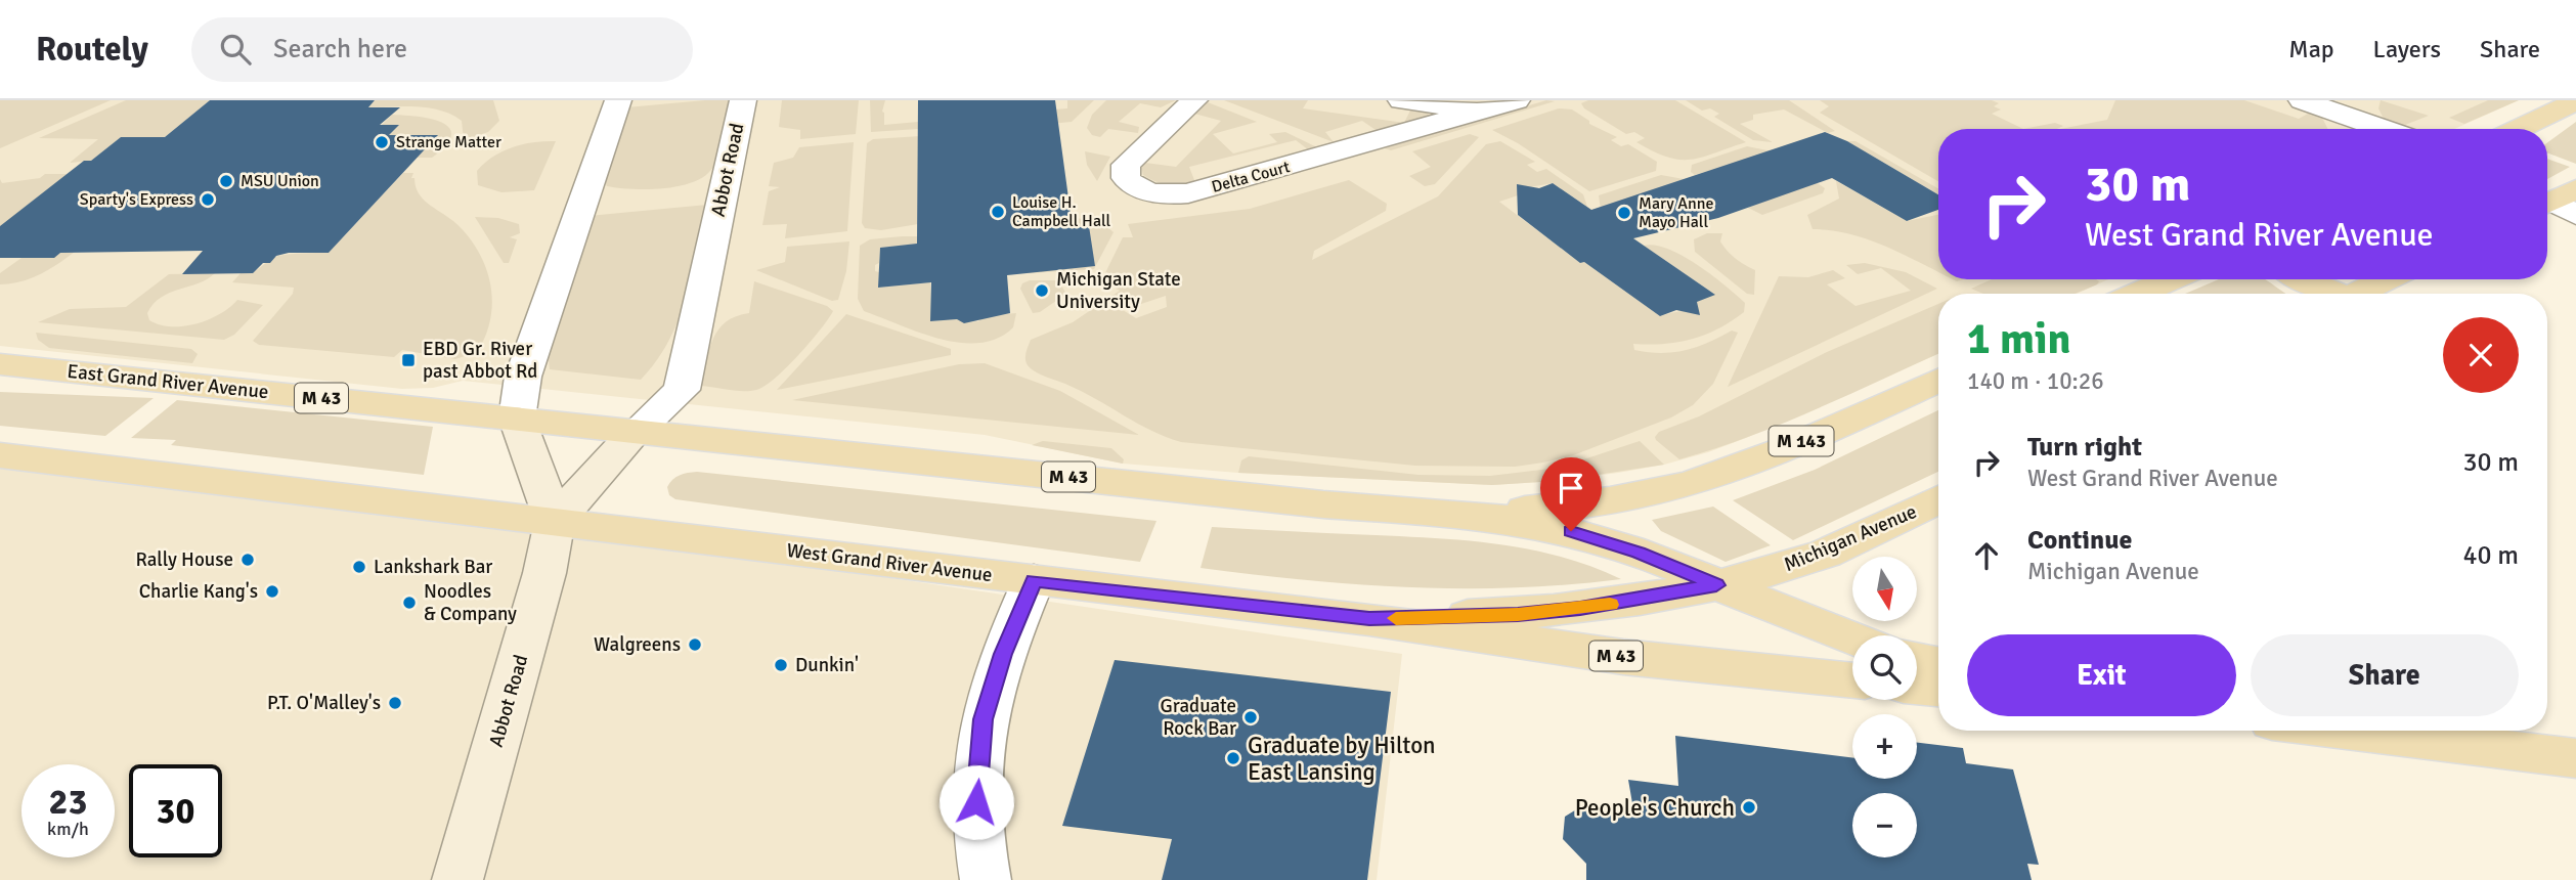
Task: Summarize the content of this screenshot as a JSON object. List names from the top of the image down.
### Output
{
  "streets": {
    "main road": [
      "Abbot Road",
      "East Grand River Avenue",
      "M 43",
      "M 143",
      "Michigan Avenue",
      "West Grand River Avenue"
    ],
    "street": ["Delta Court"]
  },
  "crossings": [
    ["Abbot Road", "East Grand River Avenue"],
    ["Abbot Road", "M 43"],
    ["Abbot Road", "West Grand River Avenue"],
    ["East Grand River Avenue", "M 43"],
    ["M 43", "M 143"],
    ["M 43", "Michigan Avenue"],
    ["M 43", "West Grand River Avenue"],
    ["Michigan Avenue", "West Grand River Avenue"]
  ],
  "places": {
    "other": [
      "Strange Matter",
      "MSU Union",
      "Sparty's Express",
      "Louise H. Campbell Hall",
      "Mary Anne Mayo Hall",
      "Michigan State University",
      "Rally House",
      "Lankshark Bar",
      "Charlie Kang's",
      "Noodles & Company",
      "Walgreens",
      "Dunkin'",
      "P.T. O'Malley's",
      "Graduate Rock Bar",
      "Graduate by Hilton East Lansing",
      "People's Church"
    ],
    "transit": ["EBD Gr. River past Abbot Rd"]
  },
  "north": "bottom",
  "page": {
    "header": "Routely",
    "search": "Search here",
    "nav": ["Map", "Layers", "Share"],
    "turn": ["30 m", "West Grand River Avenue"],
    "heading": ["1 min", "140 m · 10:26"],
    "list": [
      {
        "name": "Turn right",
        "note": "West Grand River Avenue",
        "value": "30 m"
      },
      {
        "name": "Continue",
        "note": "Michigan Avenue",
        "value": "40 m"
      }
    ],
    "map_buttons": ["+", "−"],
    "buttons": ["Exit", "Share"],
    "speed": "23 km/h",
    "limit": "30"
  }
}
